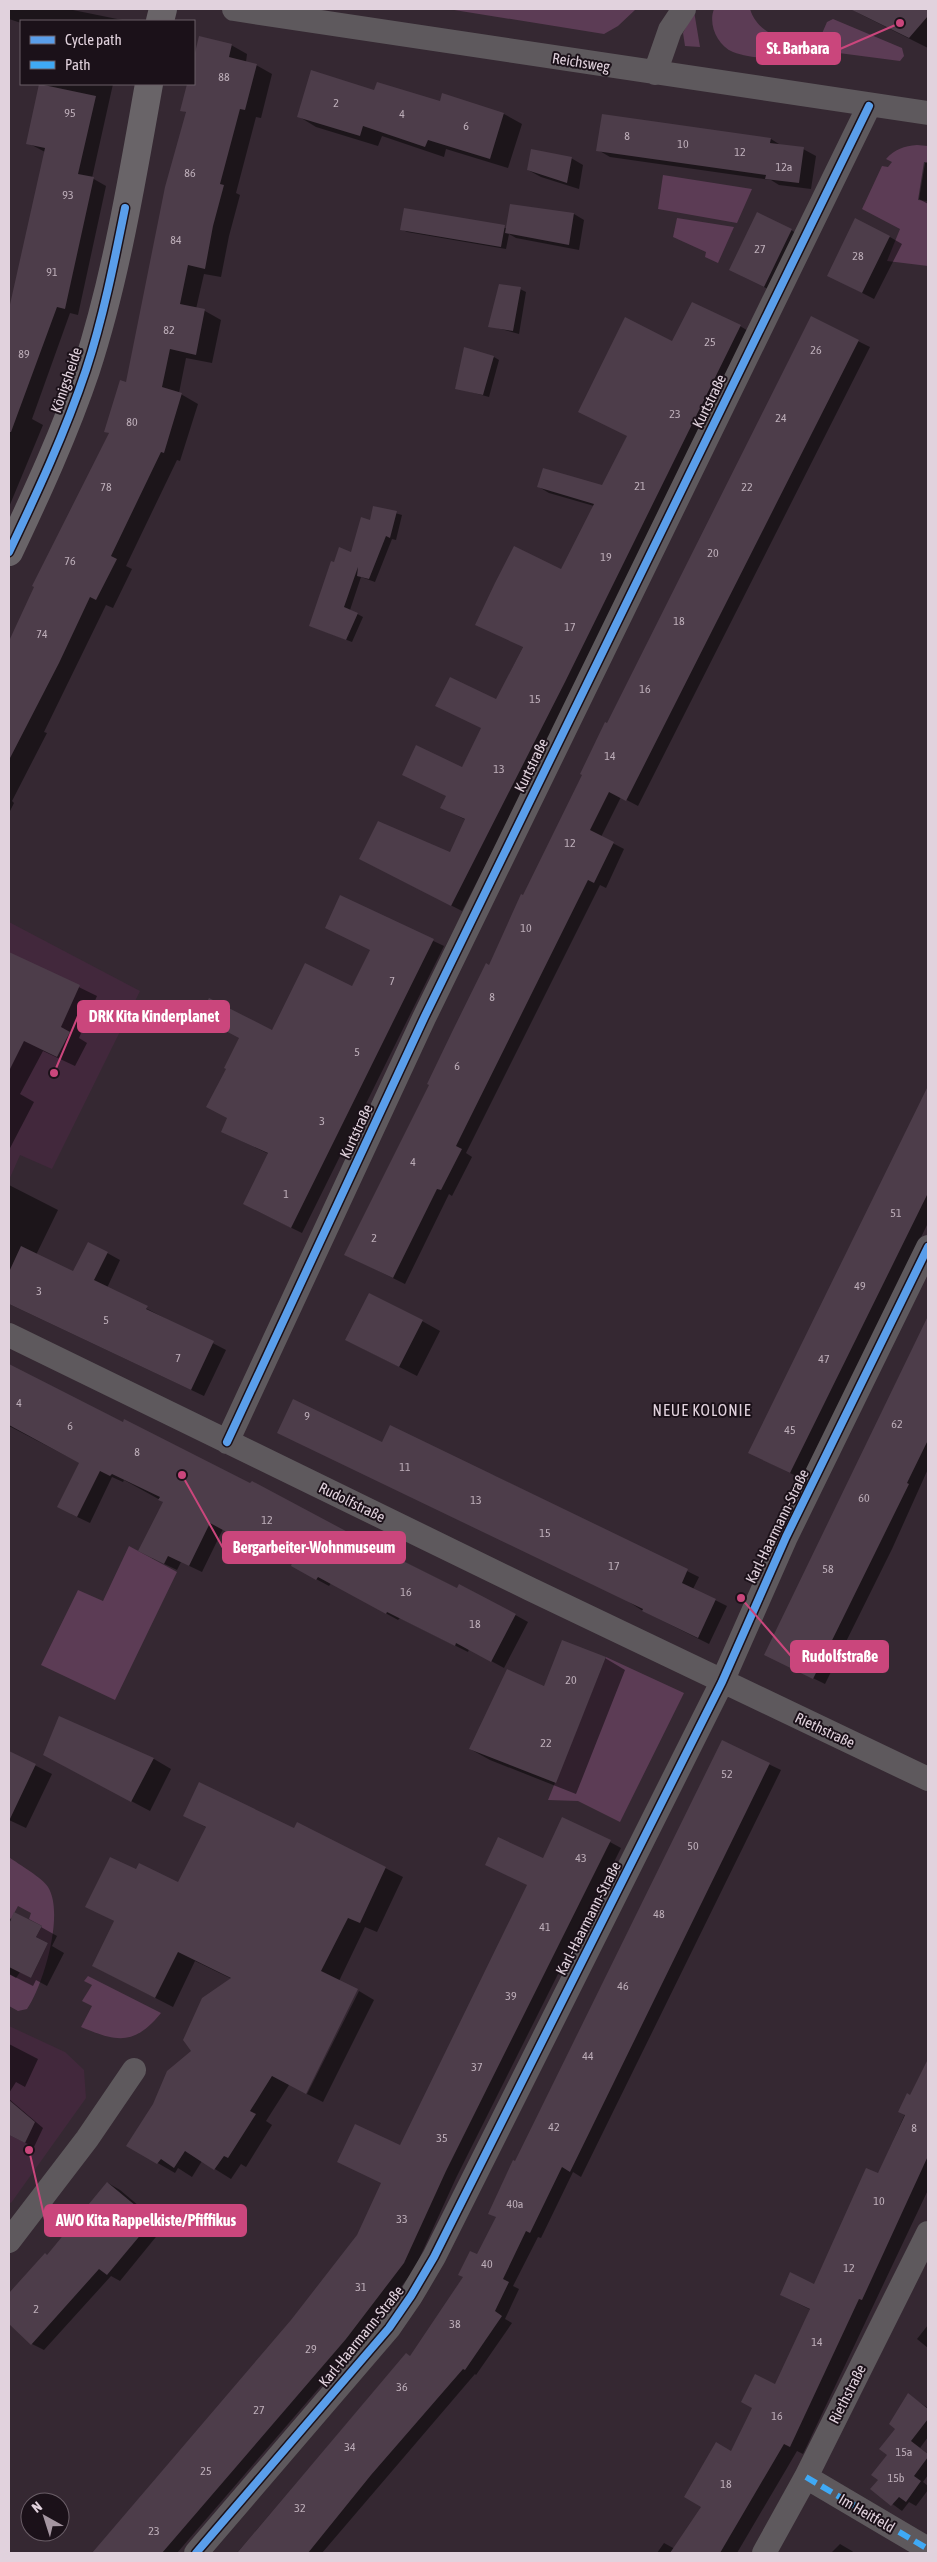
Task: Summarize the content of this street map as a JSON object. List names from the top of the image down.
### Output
{
  "streets": {
    "main road": ["Königsheide"],
    "street": [
      "Reichsweg",
      "Kurtstraße",
      "Rudolfstraße",
      "Karl-Haarmann-Straße",
      "Riethstraße",
      "Im Heitfeld"
    ]
  },
  "crossings": [
    ["Reichsweg", "Kurtstraße"],
    ["Kurtstraße", "Rudolfstraße"],
    ["Rudolfstraße", "Karl-Haarmann-Straße"],
    ["Rudolfstraße", "Riethstraße"],
    ["Karl-Haarmann-Straße", "Riethstraße"],
    ["Riethstraße", "Im Heitfeld"]
  ],
  "districts": ["NEUE KOLONIE"],
  "places": [
    "St. Barbara",
    "DRK Kita Kinderplanet",
    "Bergarbeiter-Wohnmuseum",
    "Rudolfstraße",
    "AWO Kita Rappelkiste/Pfiffikus"
  ],
  "house_numbers": [
    "88",
    "2",
    "95",
    "4",
    "6",
    "8",
    "10",
    "12",
    "12a",
    "86",
    "93",
    "84",
    "27",
    "28",
    "91",
    "82",
    "25",
    "26",
    "89",
    "23",
    "24",
    "80",
    "21",
    "78",
    "22",
    "20",
    "19",
    "76",
    "18",
    "17",
    "74",
    "16",
    "15",
    "14",
    "13",
    "12",
    "10",
    "7",
    "8",
    "5",
    "6",
    "3",
    "4",
    "1",
    "51",
    "2",
    "49",
    "3",
    "5",
    "7",
    "47",
    "4",
    "9",
    "62",
    "6",
    "45",
    "8",
    "11",
    "60",
    "13",
    "12",
    "15",
    "17",
    "58",
    "16",
    "18",
    "20",
    "22",
    "52",
    "50",
    "43",
    "48",
    "41",
    "46",
    "39",
    "44",
    "37",
    "42",
    "8",
    "35",
    "10",
    "40a",
    "33",
    "40",
    "12",
    "31",
    "2",
    "38",
    "14",
    "29",
    "36",
    "27",
    "16",
    "34",
    "15a",
    "25",
    "15b",
    "18",
    "32",
    "23"
  ],
  "legend": ["Cycle path", "Path"],
  "north": "top left"
}
